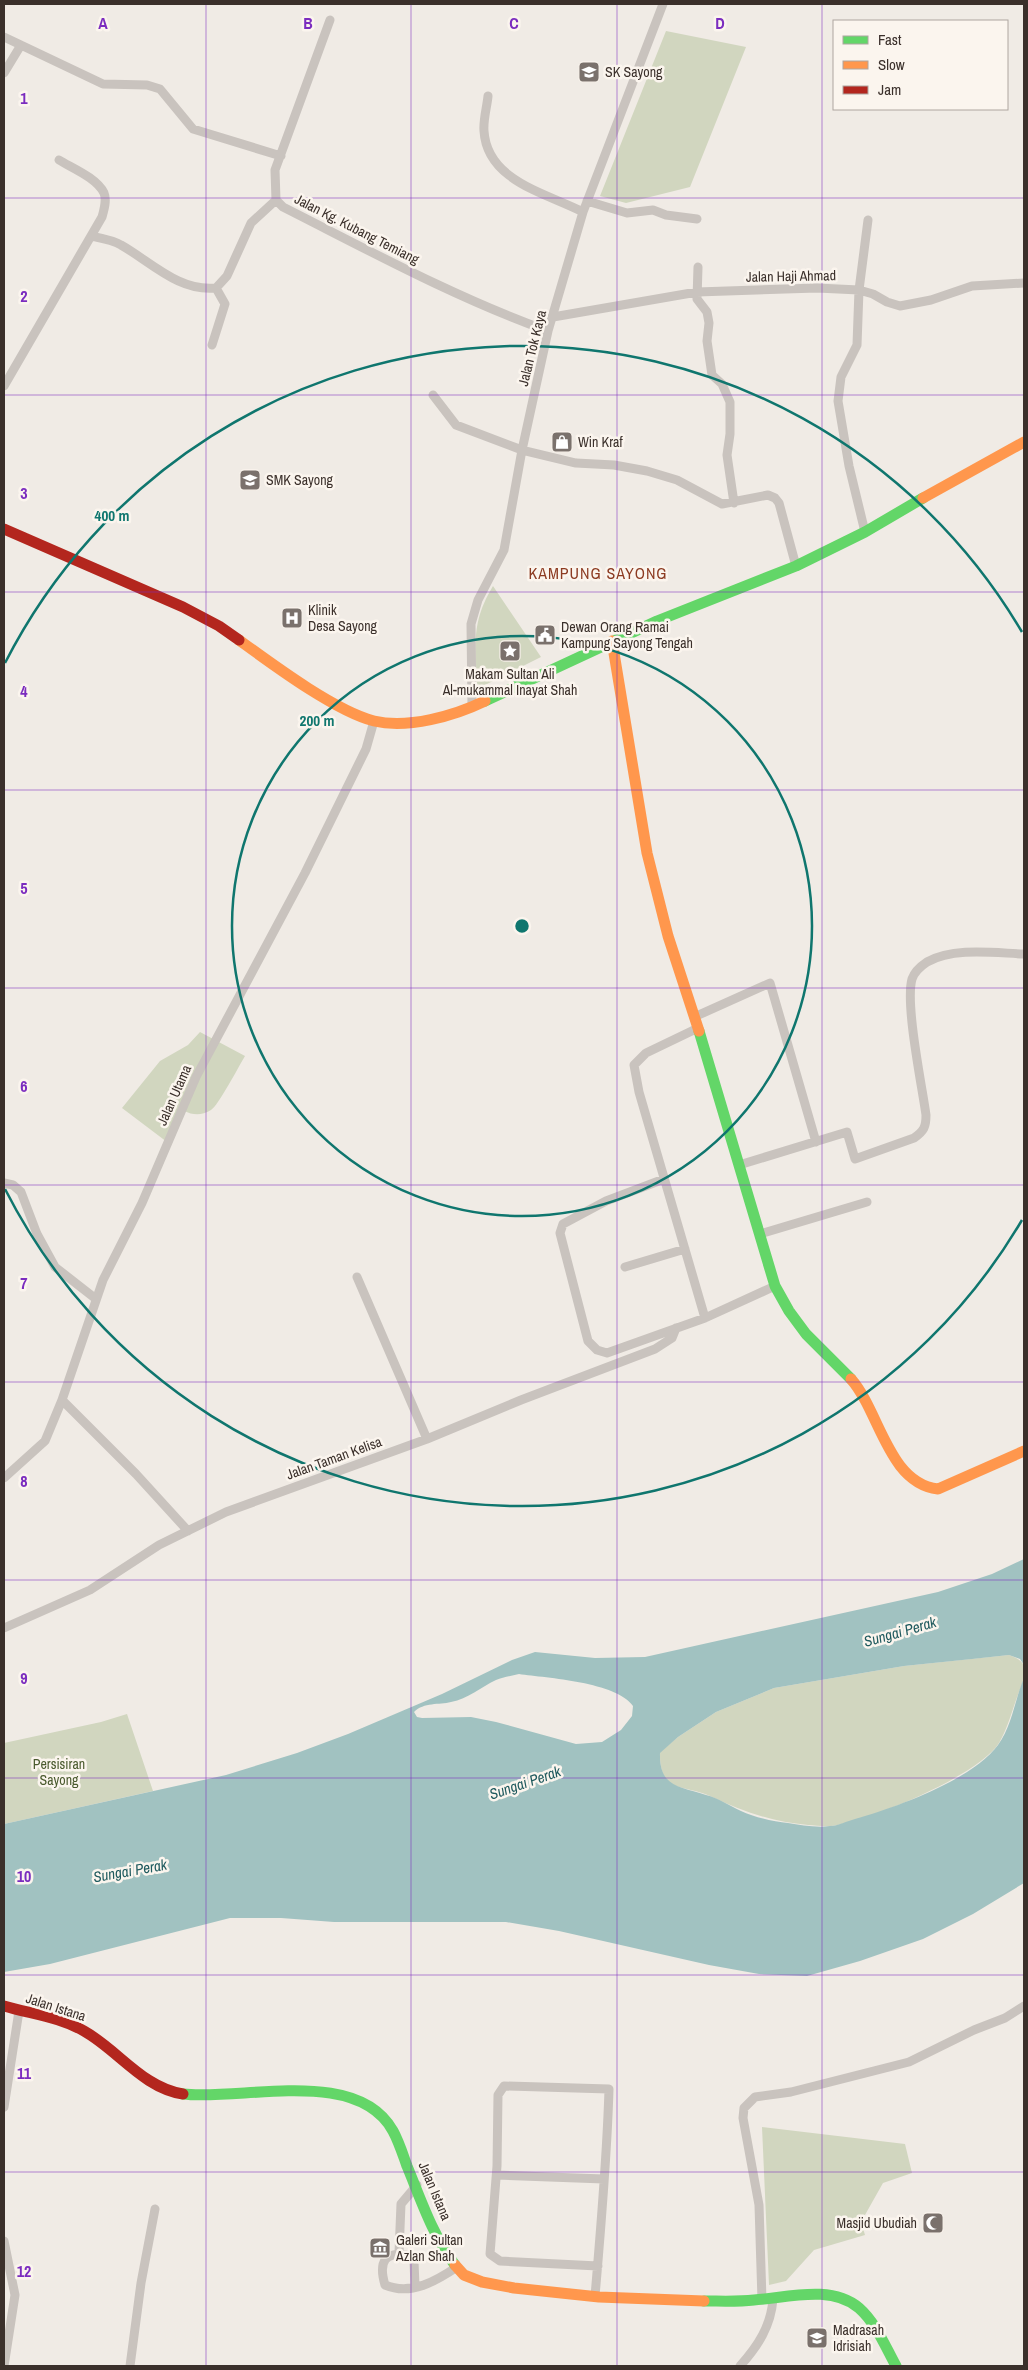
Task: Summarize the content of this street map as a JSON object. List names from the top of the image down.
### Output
{
  "streets": {
    "street": [
      "Jalan Kg. Kubang Temiang",
      "Jalan Haji Ahmad",
      "Jalan Tok Kaya",
      "Jalan Utama",
      "Jalan Taman Kelisa",
      "Jalan Istana"
    ]
  },
  "crossings": [
    ["Jalan Kg. Kubang Temiang", "Jalan Tok Kaya"],
    ["Jalan Haji Ahmad", "Jalan Tok Kaya"]
  ],
  "districts": ["KAMPUNG SAYONG"],
  "water": ["Sungai Perak"],
  "parks": ["Persisiran Sayong"],
  "places": {
    "school or university": ["SK Sayong", "SMK Sayong", "Madrasah Idrisiah"],
    "shop": ["Win Kraf"],
    "hospital": ["Klinik Desa Sayong"],
    "public building": ["Dewan Orang Ramai Kampung Sayong Tengah"],
    "place": ["Makam Sultan Ali Al-mukammal Inayat Shah"],
    "mosque": ["Masjid Ubudiah"],
    "museum": ["Galeri Sultan Azlan Shah"]
  },
  "legend": ["Fast", "Slow", "Jam"],
  "grid": {
    "columns": [
      "A",
      "B",
      "C",
      "D"
    ],
    "rows": [
      "1",
      "2",
      "3",
      "4",
      "5",
      "6",
      "7",
      "8",
      "9",
      "10",
      "11",
      "12"
    ]
  },
  "rings": ["400 m", "200 m"]
}
